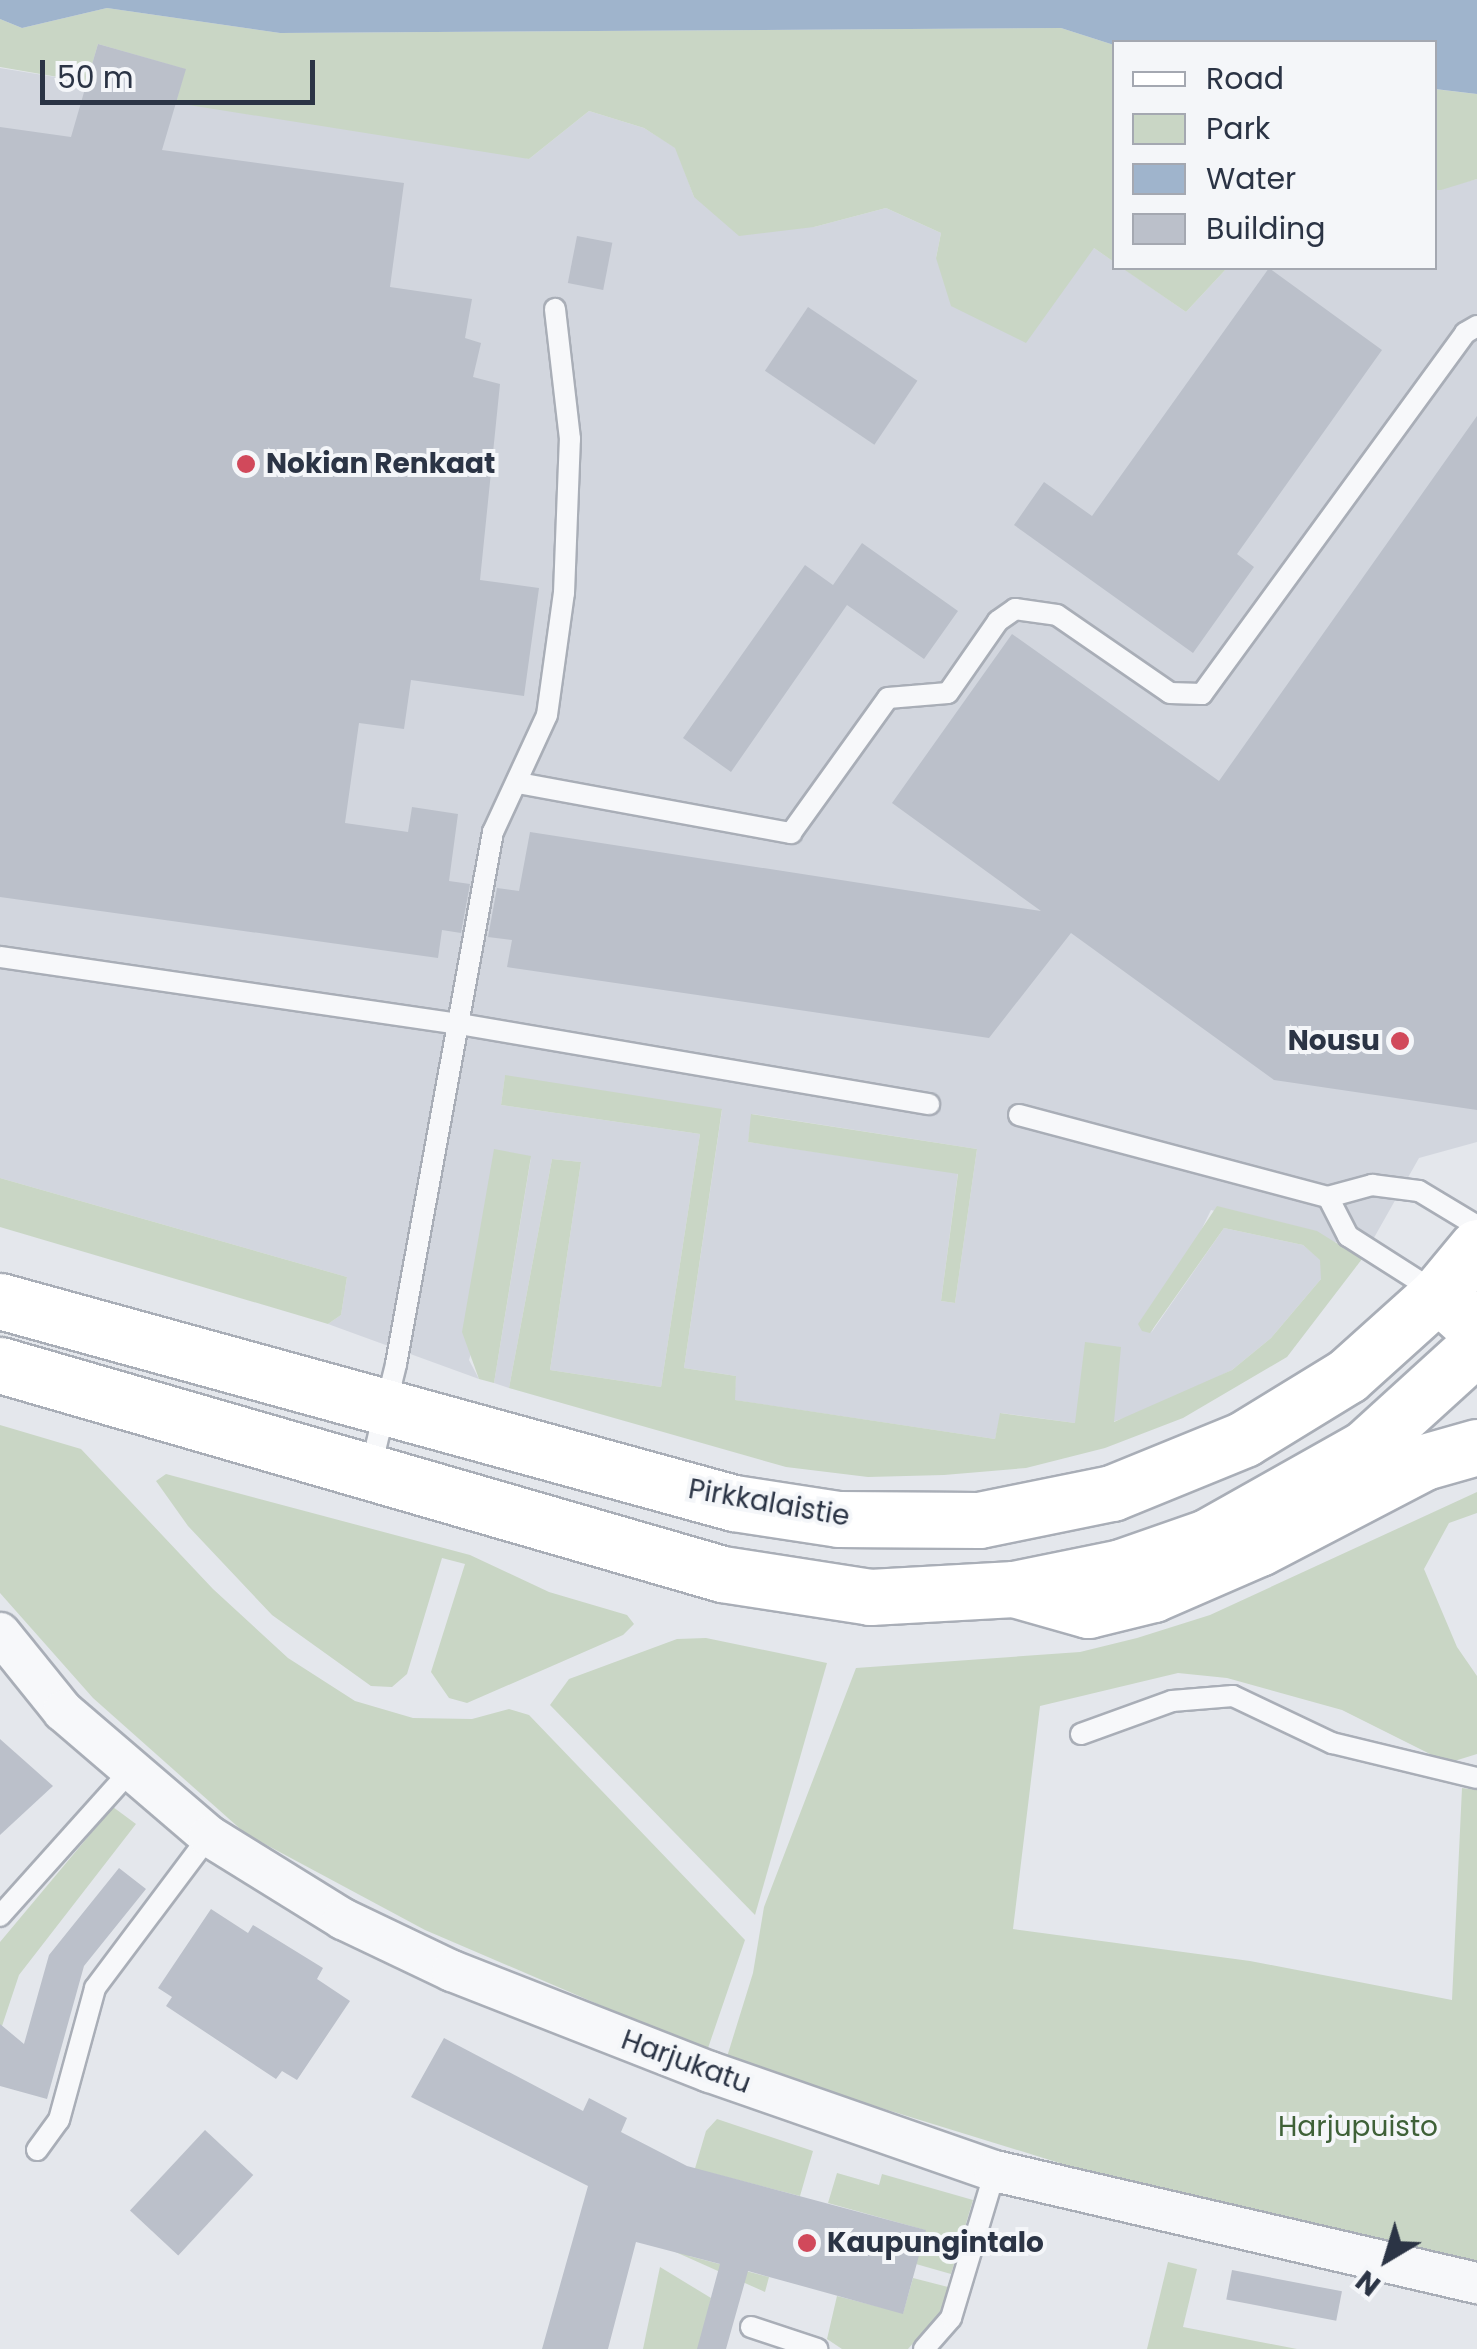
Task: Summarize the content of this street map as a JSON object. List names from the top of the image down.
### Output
{
  "streets": {
    "main road": ["Pirkkalaistie"],
    "street": ["Harjukatu"]
  },
  "parks": ["Harjupuisto"],
  "places": ["Nokian Renkaat", "Nousu", "Kaupungintalo"],
  "legend": [
    "Road",
    "Park",
    "Water",
    "Building"
  ],
  "scale_bar": "50 m",
  "north": "bottom left"
}
